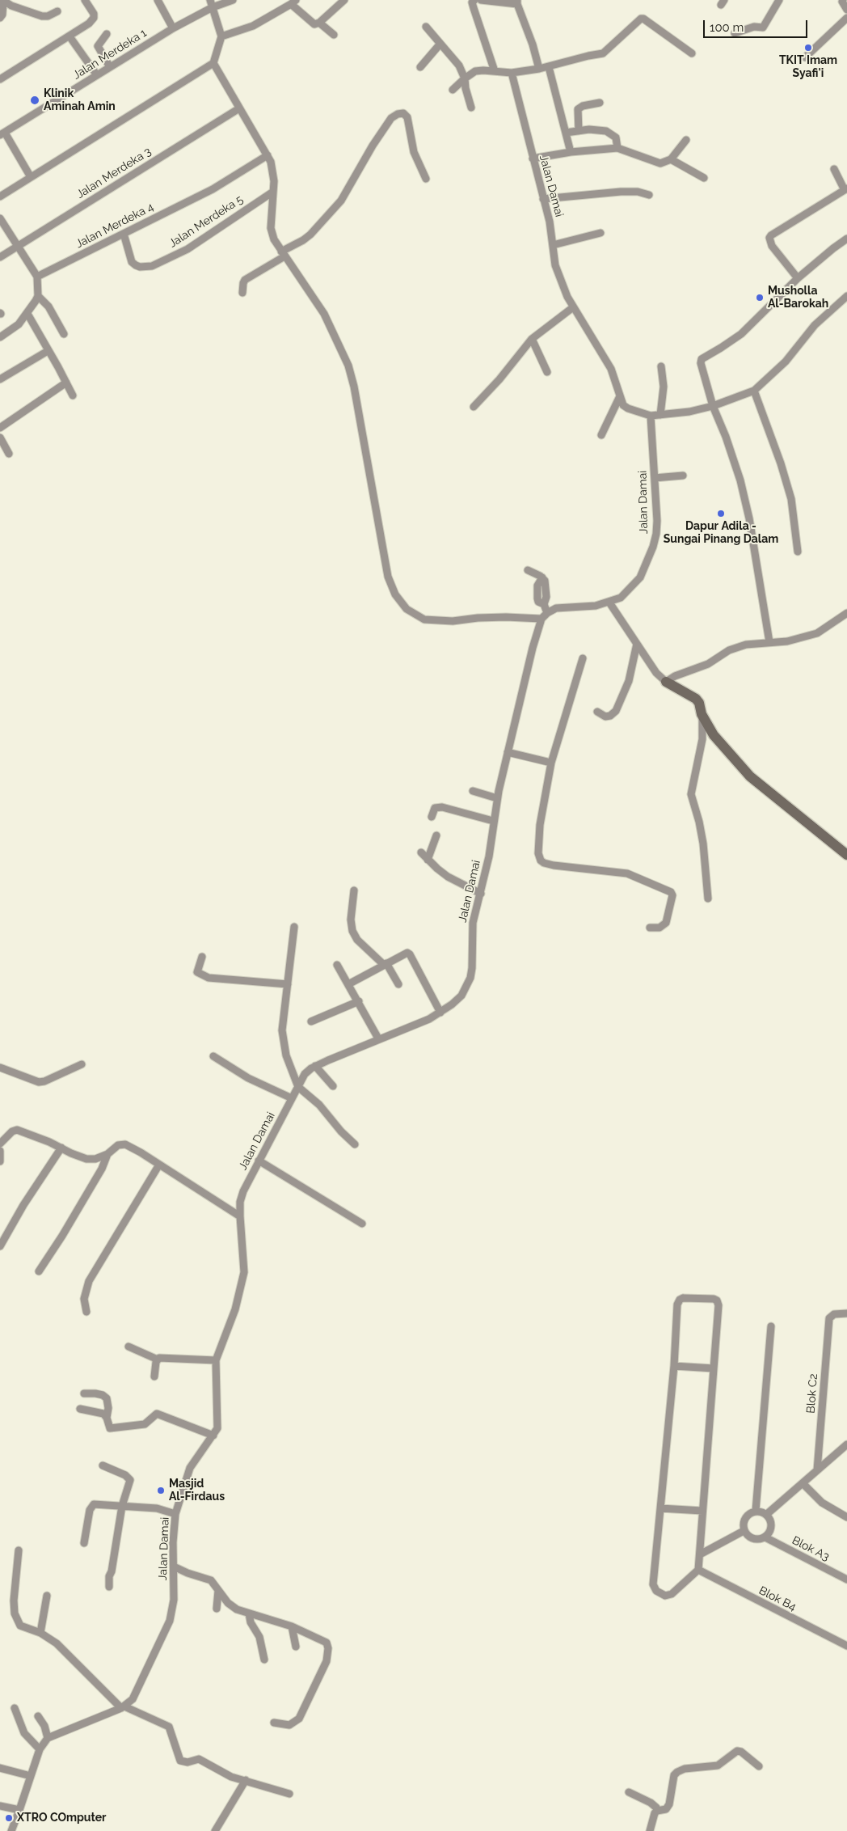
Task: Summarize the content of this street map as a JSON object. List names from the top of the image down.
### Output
{
  "streets": {
    "street": [
      "Jalan Merdeka 1",
      "Jalan Merdeka 3",
      "Jalan Damai",
      "Jalan Merdeka 5",
      "Jalan Merdeka 4",
      "Blok C2",
      "Blok A3",
      "Blok B4"
    ]
  },
  "crossings": [
    ["Jalan Merdeka 5", "Jalan Merdeka 4"]
  ],
  "places": [
    "TKIT Imam Syafi'i",
    "Klinik Aminah Amin",
    "Musholla Al-Barokah",
    "Dapur Adila - Sungai Pinang Dalam",
    "Masjid Al-Firdaus",
    "XTRO COmputer"
  ],
  "scale_bar": "100 m"
}
